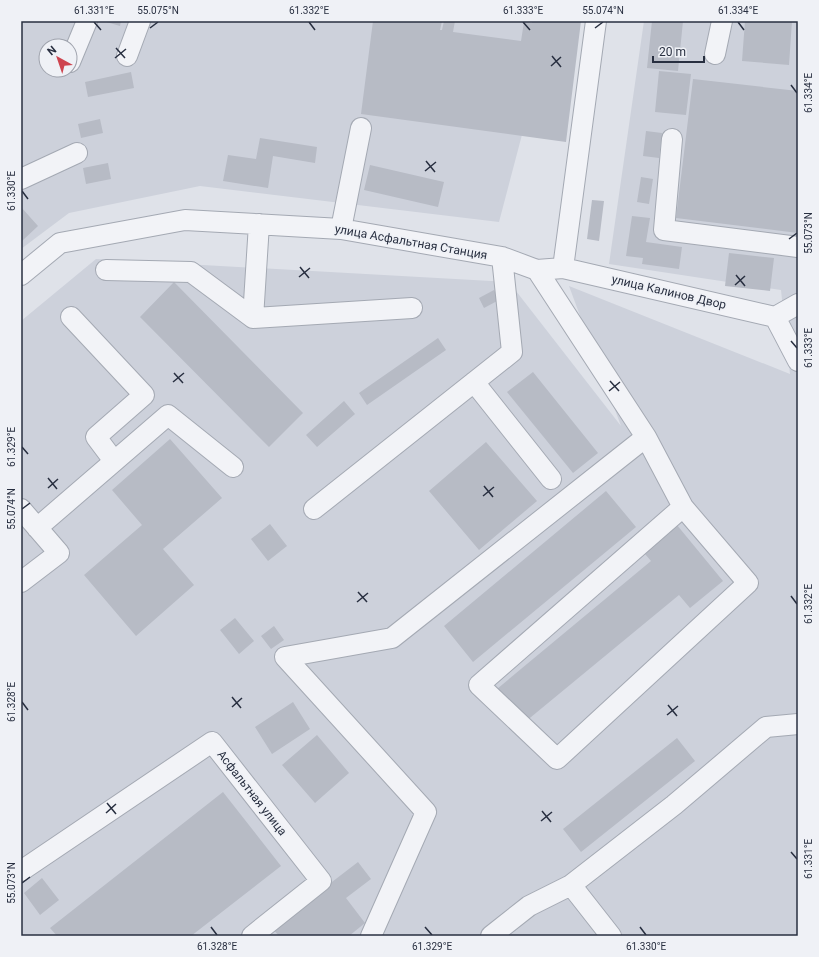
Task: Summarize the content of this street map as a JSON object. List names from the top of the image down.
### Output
{
  "streets": {
    "street": ["улица Асфальтная Станция", "улица Калинов Двор", "Асфальтная улица"]
  },
  "crossings": [
    ["улица Асфальтная Станция", "улица Калинов Двор"]
  ],
  "scale_bar": "20 m",
  "north": "top left",
  "coordinates": [
    "61.331°E",
    "55.075°N",
    "61.332°E",
    "61.333°E",
    "55.074°N",
    "61.334°E",
    "61.330°E",
    "55.073°N",
    "61.329°E",
    "61.328°E"
  ]
}
